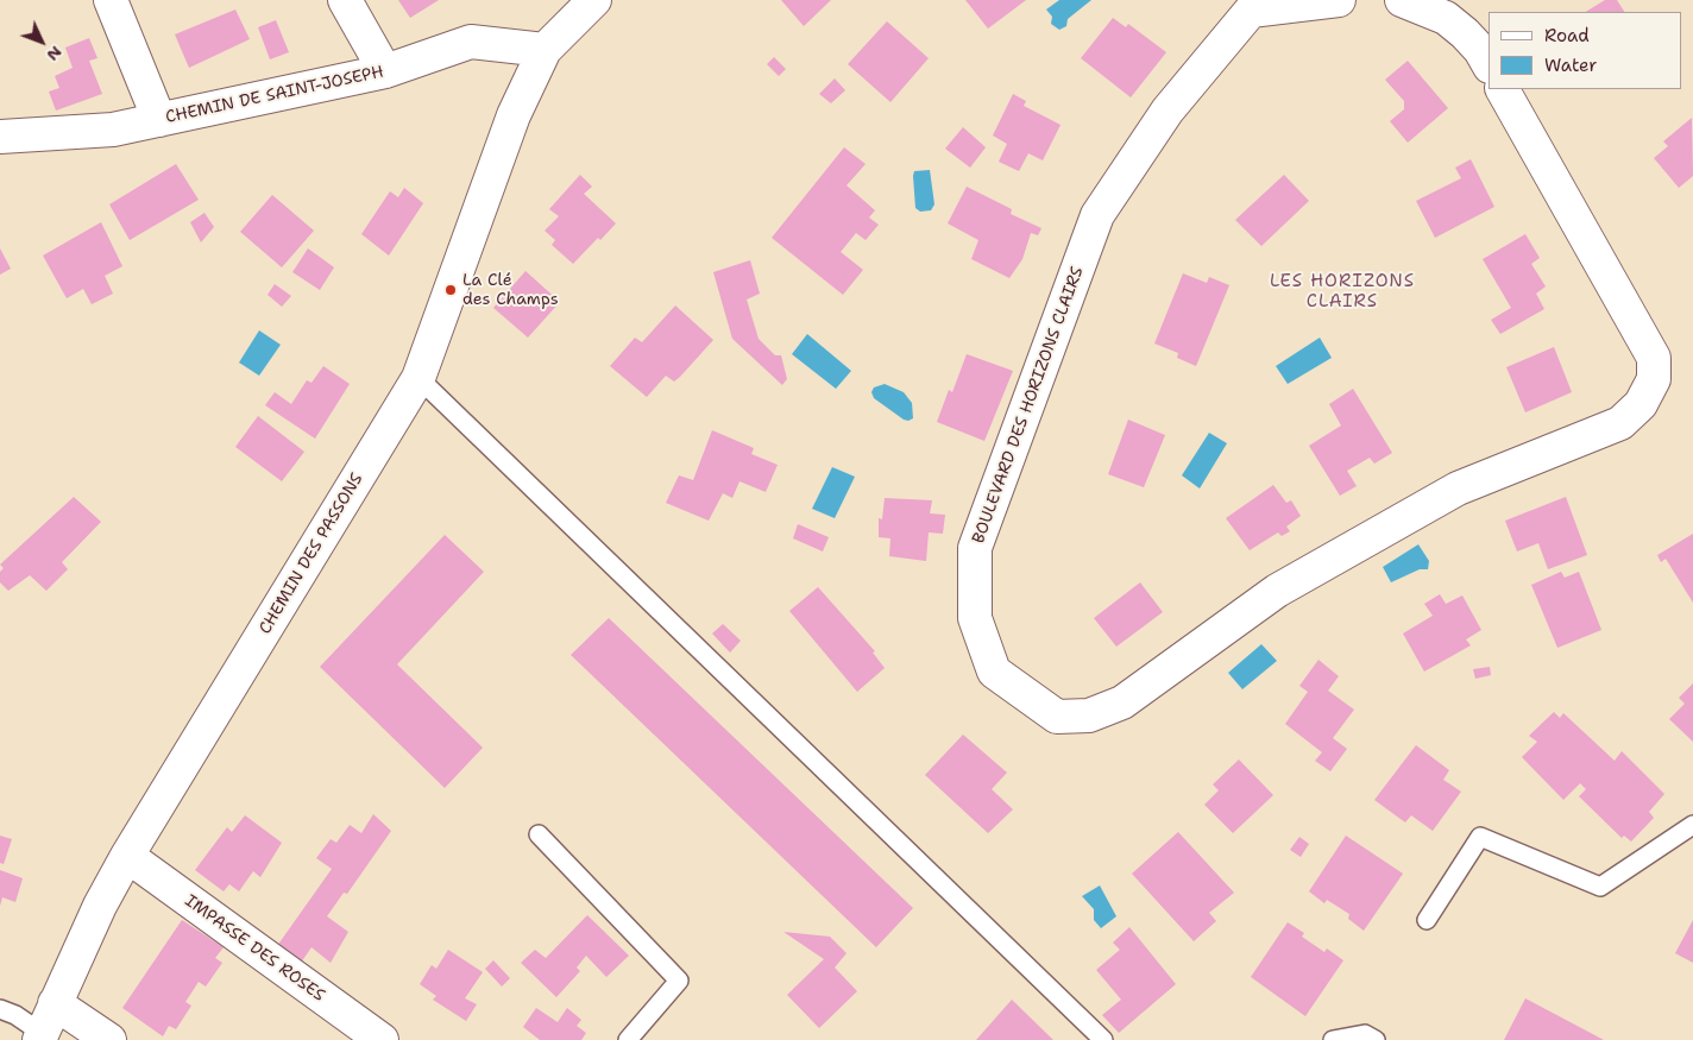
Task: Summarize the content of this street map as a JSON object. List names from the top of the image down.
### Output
{
  "streets": {
    "street": [
      "CHEMIN DE SAINT-JOSEPH",
      "BOULEVARD DES HORIZONS CLAIRS",
      "CHEMIN DES PASSONS",
      "IMPASSE DES ROSES"
    ]
  },
  "crossings": [
    ["CHEMIN DE SAINT-JOSEPH", "CHEMIN DES PASSONS"],
    ["CHEMIN DES PASSONS", "IMPASSE DES ROSES"]
  ],
  "districts": ["LES HORIZONS CLAIRS"],
  "places": ["La Clé des Champs"],
  "legend": ["Road", "Water"],
  "north": "bottom right"
}
